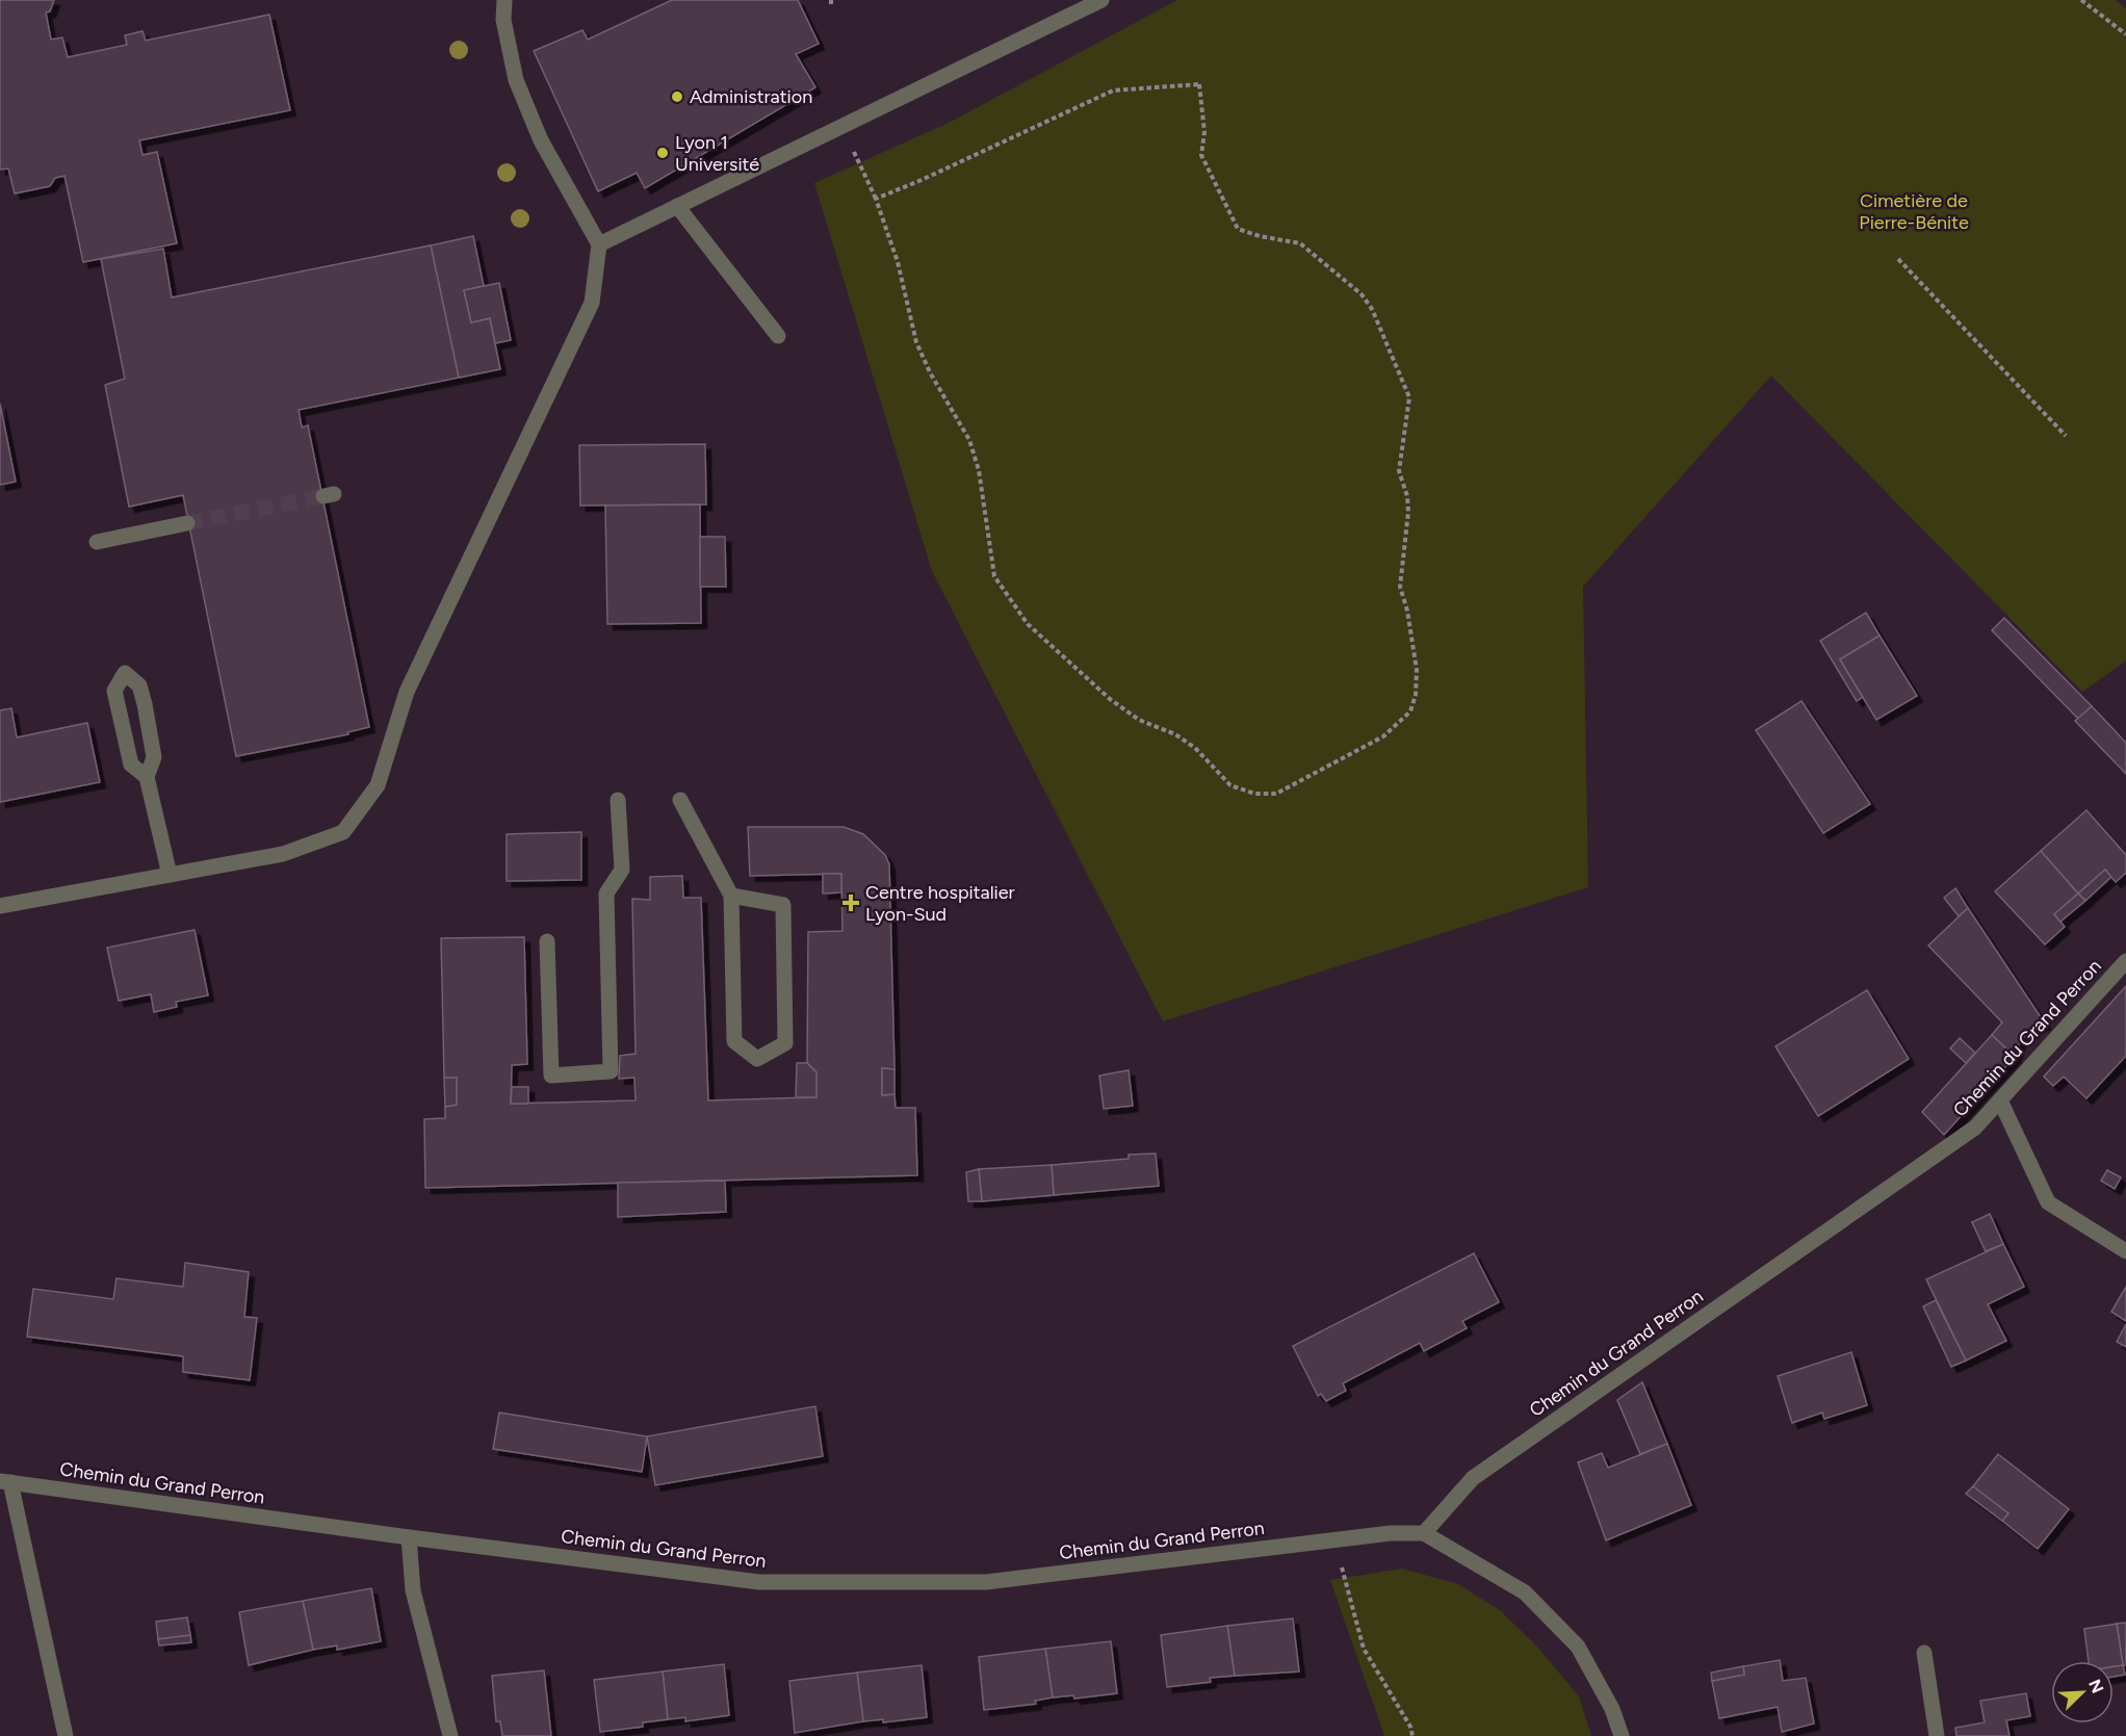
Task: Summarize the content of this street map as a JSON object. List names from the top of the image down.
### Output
{
  "streets": {
    "street": ["Chemin du Grand Perron"]
  },
  "parks": ["Cimetière de Pierre-Bénite"],
  "places": {
    "other": ["Administration", "Lyon 1 Université"],
    "health": ["Centre hospitalier Lyon-Sud"]
  },
  "north": "top right"
}
